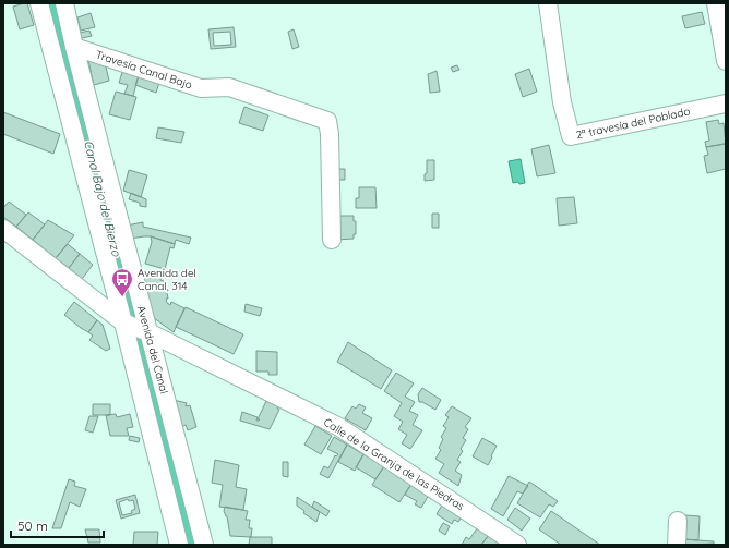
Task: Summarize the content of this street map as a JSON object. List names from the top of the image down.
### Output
{
  "streets": {
    "street": [
      "Travesía Canal Bajo",
      "2ª travesía del Poblado",
      "Avenida del Canal",
      "Calle de la Granja de las Piedras"
    ]
  },
  "crossings": [
    ["Travesía Canal Bajo", "Avenida del Canal"],
    ["Avenida del Canal", "Calle de la Granja de las Piedras"]
  ],
  "water": ["Canal Bajo del Bierzo"],
  "places": {
    "bus stop": ["Avenida del Canal, 314"]
  },
  "scale_bar": "50 m"
}
